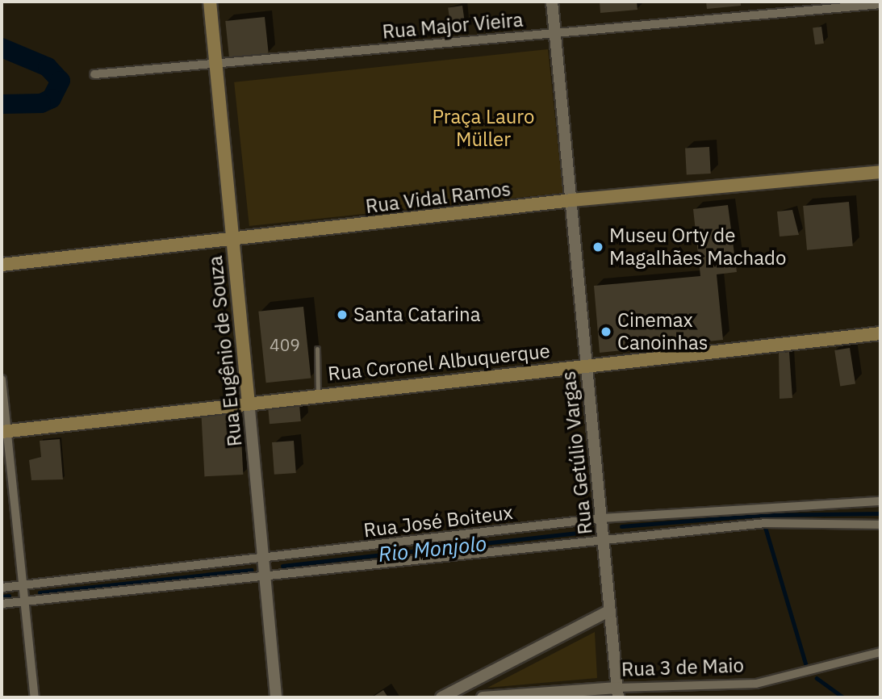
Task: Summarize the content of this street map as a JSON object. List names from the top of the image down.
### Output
{
  "streets": {
    "main road": ["Rua Vidal Ramos", "Rua Eugênio de Souza", "Rua Coronel Albuquerque"],
    "street": [
      "Rua Major Vieira",
      "Rua Getúlio Vargas",
      "Rua José Boiteux",
      "Rua 3 de Maio"
    ]
  },
  "crossings": [
    ["Rua Major Vieira", "Rua Eugênio de Souza"],
    ["Rua Major Vieira", "Rua Getúlio Vargas"],
    ["Rua Vidal Ramos", "Rua Eugênio de Souza"],
    ["Rua Vidal Ramos", "Rua Getúlio Vargas"],
    ["Rua Eugênio de Souza", "Rua Coronel Albuquerque"],
    ["Rua Eugênio de Souza", "Rua José Boiteux"],
    ["Rua Coronel Albuquerque", "Rua Getúlio Vargas"],
    ["Rua Getúlio Vargas", "Rua José Boiteux"],
    ["Rua Getúlio Vargas", "Rua 3 de Maio"]
  ],
  "water": ["Rio Monjolo"],
  "parks": ["Praça Lauro Müller"],
  "places": ["Museu Orty de Magalhães Machado", "Santa Catarina", "Cinemax Canoinhas"],
  "house_numbers": ["409"]
}
